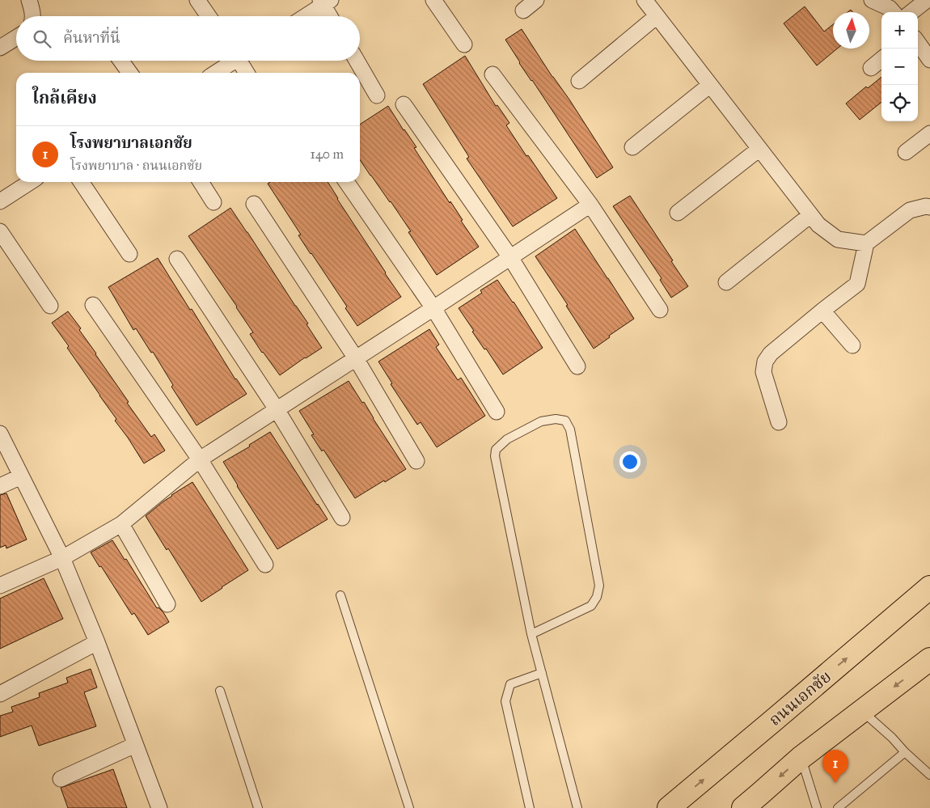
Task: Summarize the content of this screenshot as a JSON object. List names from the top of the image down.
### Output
{
  "streets": {
    "main road": ["ถนนเอกชัย"]
  },
  "north": "top",
  "page": {
    "map_buttons": ["+", "−"],
    "search": "ค้นหาที่นี่",
    "heading": "ใกล้เคียง",
    "list": [
      {
        "mark": "1",
        "name": "โรงพยาบาลเอกชัย",
        "note": "โรงพยาบาล · ถนนเอกชัย",
        "value": "140 m"
      }
    ],
    "pins": "1"
  }
}
